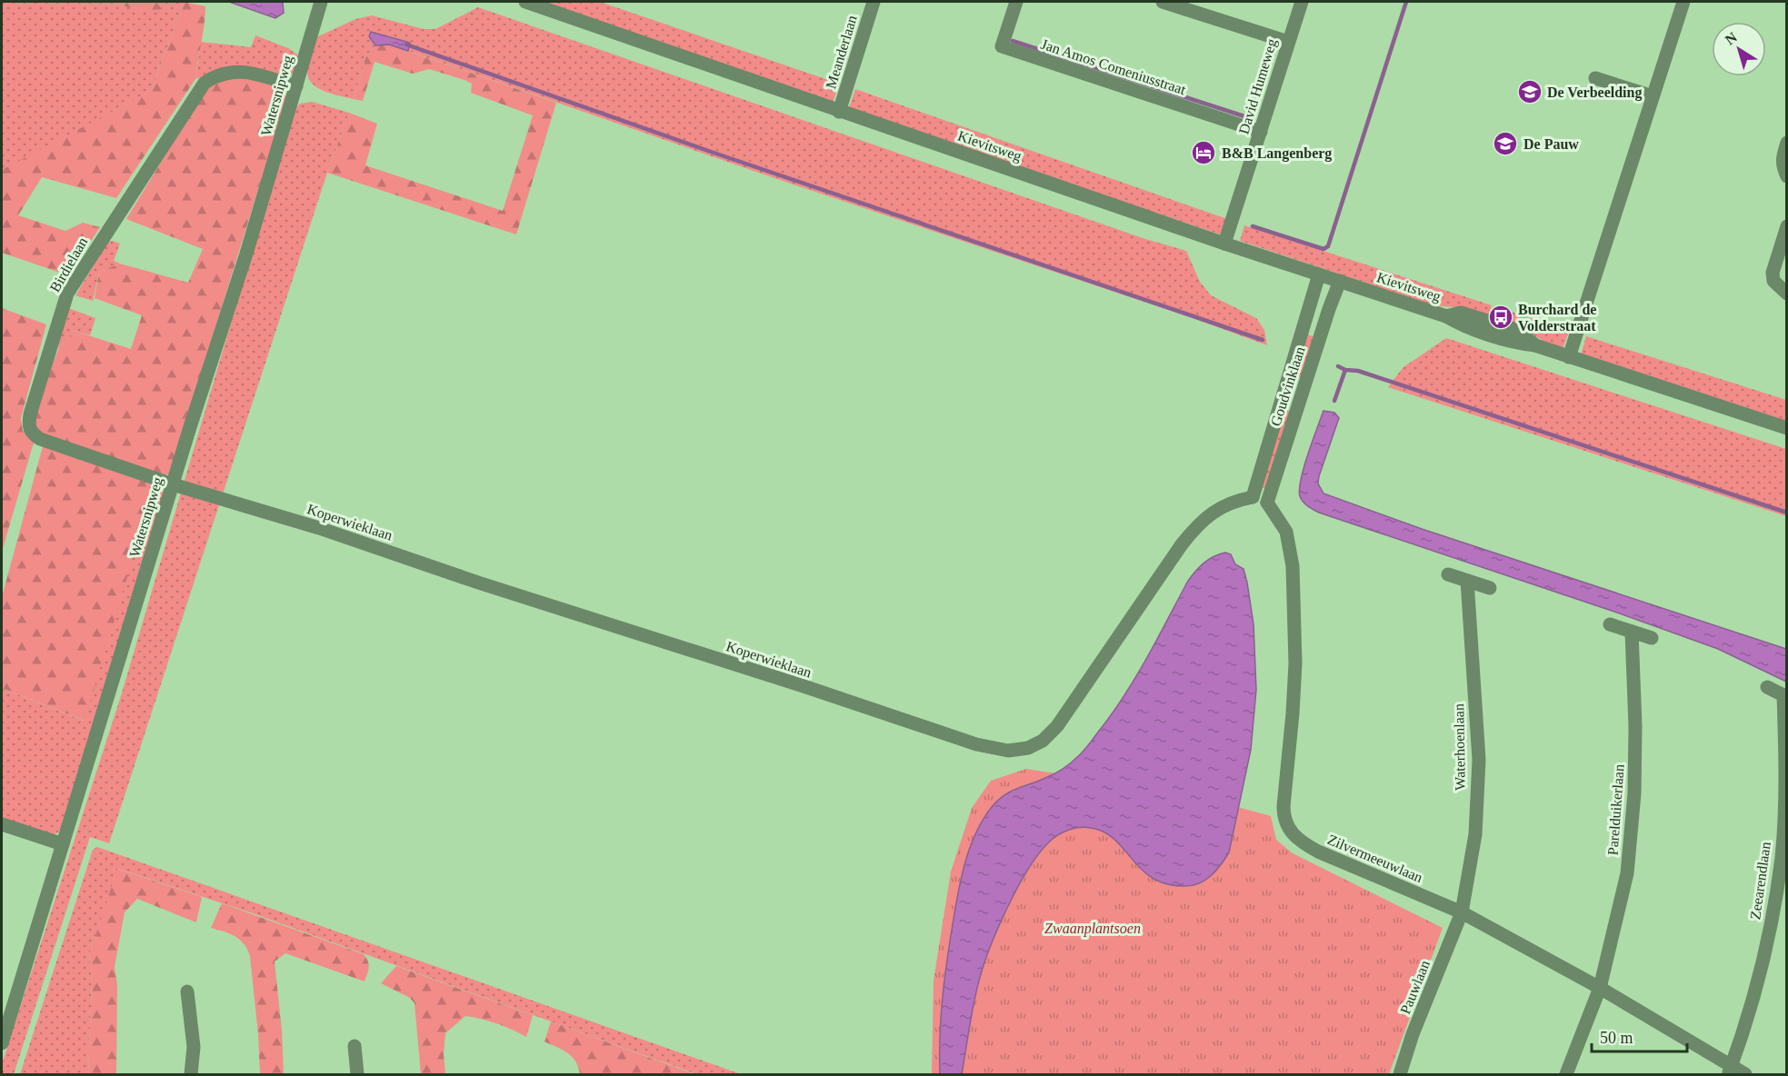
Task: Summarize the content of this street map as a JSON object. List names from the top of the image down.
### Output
{
  "streets": {
    "street": [
      "Meanderlaan",
      "Jan Amos Comeniusstraat",
      "David Humeweg",
      "Watersnipweg",
      "Kievitsweg",
      "Birdielaan",
      "Goudvinklaan",
      "Koperwieklaan",
      "Waterhoenlaan",
      "Parelduikerlaan",
      "Zilvermeeuwlaan",
      "Zeearendlaan",
      "Pauwlaan"
    ]
  },
  "crossings": [
    ["Meanderlaan", "Kievitsweg"],
    ["Jan Amos Comeniusstraat", "David Humeweg"],
    ["David Humeweg", "Kievitsweg"],
    ["Watersnipweg", "Birdielaan"],
    ["Watersnipweg", "Koperwieklaan"],
    ["Kievitsweg", "Goudvinklaan"],
    ["Birdielaan", "Koperwieklaan"],
    ["Goudvinklaan", "Koperwieklaan"],
    ["Goudvinklaan", "Zilvermeeuwlaan"],
    ["Waterhoenlaan", "Zilvermeeuwlaan"],
    ["Waterhoenlaan", "Pauwlaan"],
    ["Parelduikerlaan", "Zilvermeeuwlaan"],
    ["Zilvermeeuwlaan", "Zeearendlaan"],
    ["Zilvermeeuwlaan", "Pauwlaan"]
  ],
  "parks": ["Zwaanplantsoen"],
  "places": {
    "school or university": ["De Verbeelding", "De Pauw"],
    "hotel": ["B&B Langenberg"],
    "bus stop": ["Burchard de Volderstraat"]
  },
  "scale_bar": "50 m",
  "north": "top left"
}
